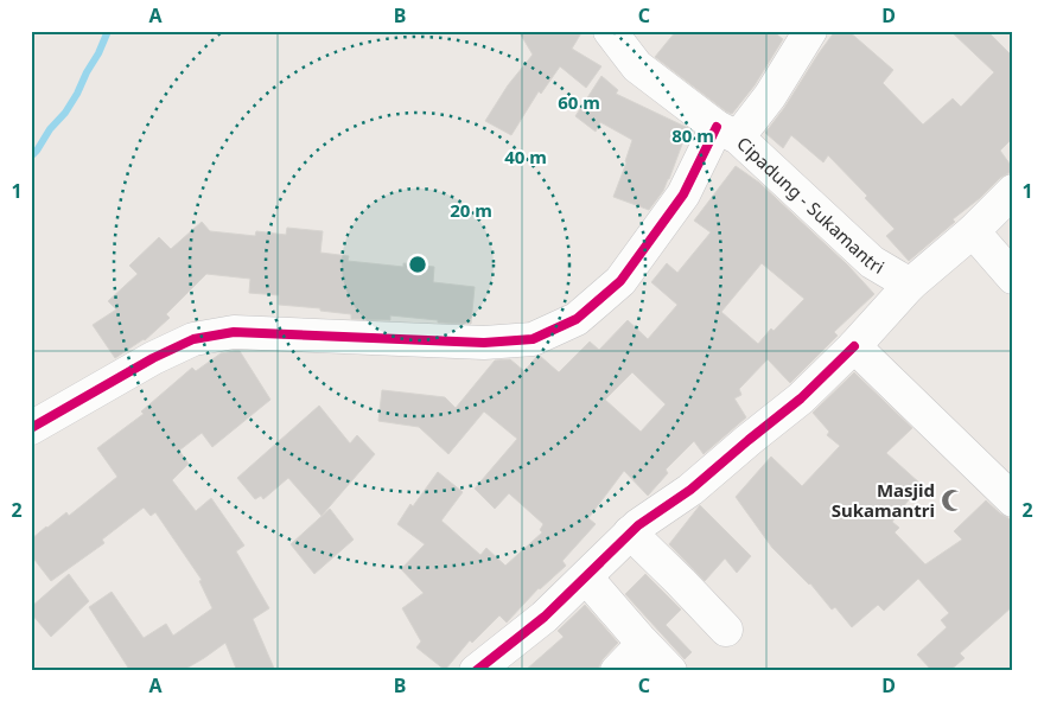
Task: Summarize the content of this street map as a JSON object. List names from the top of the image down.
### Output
{
  "streets": {
    "street": ["Cipadung - Sukamantri"]
  },
  "places": {
    "mosque": ["Masjid Sukamantri"]
  },
  "grid": {
    "columns": [
      "A",
      "B",
      "C",
      "D"
    ],
    "rows": ["1", "2"]
  },
  "rings": [
    "60 m",
    "80 m",
    "40 m",
    "20 m"
  ]
}
